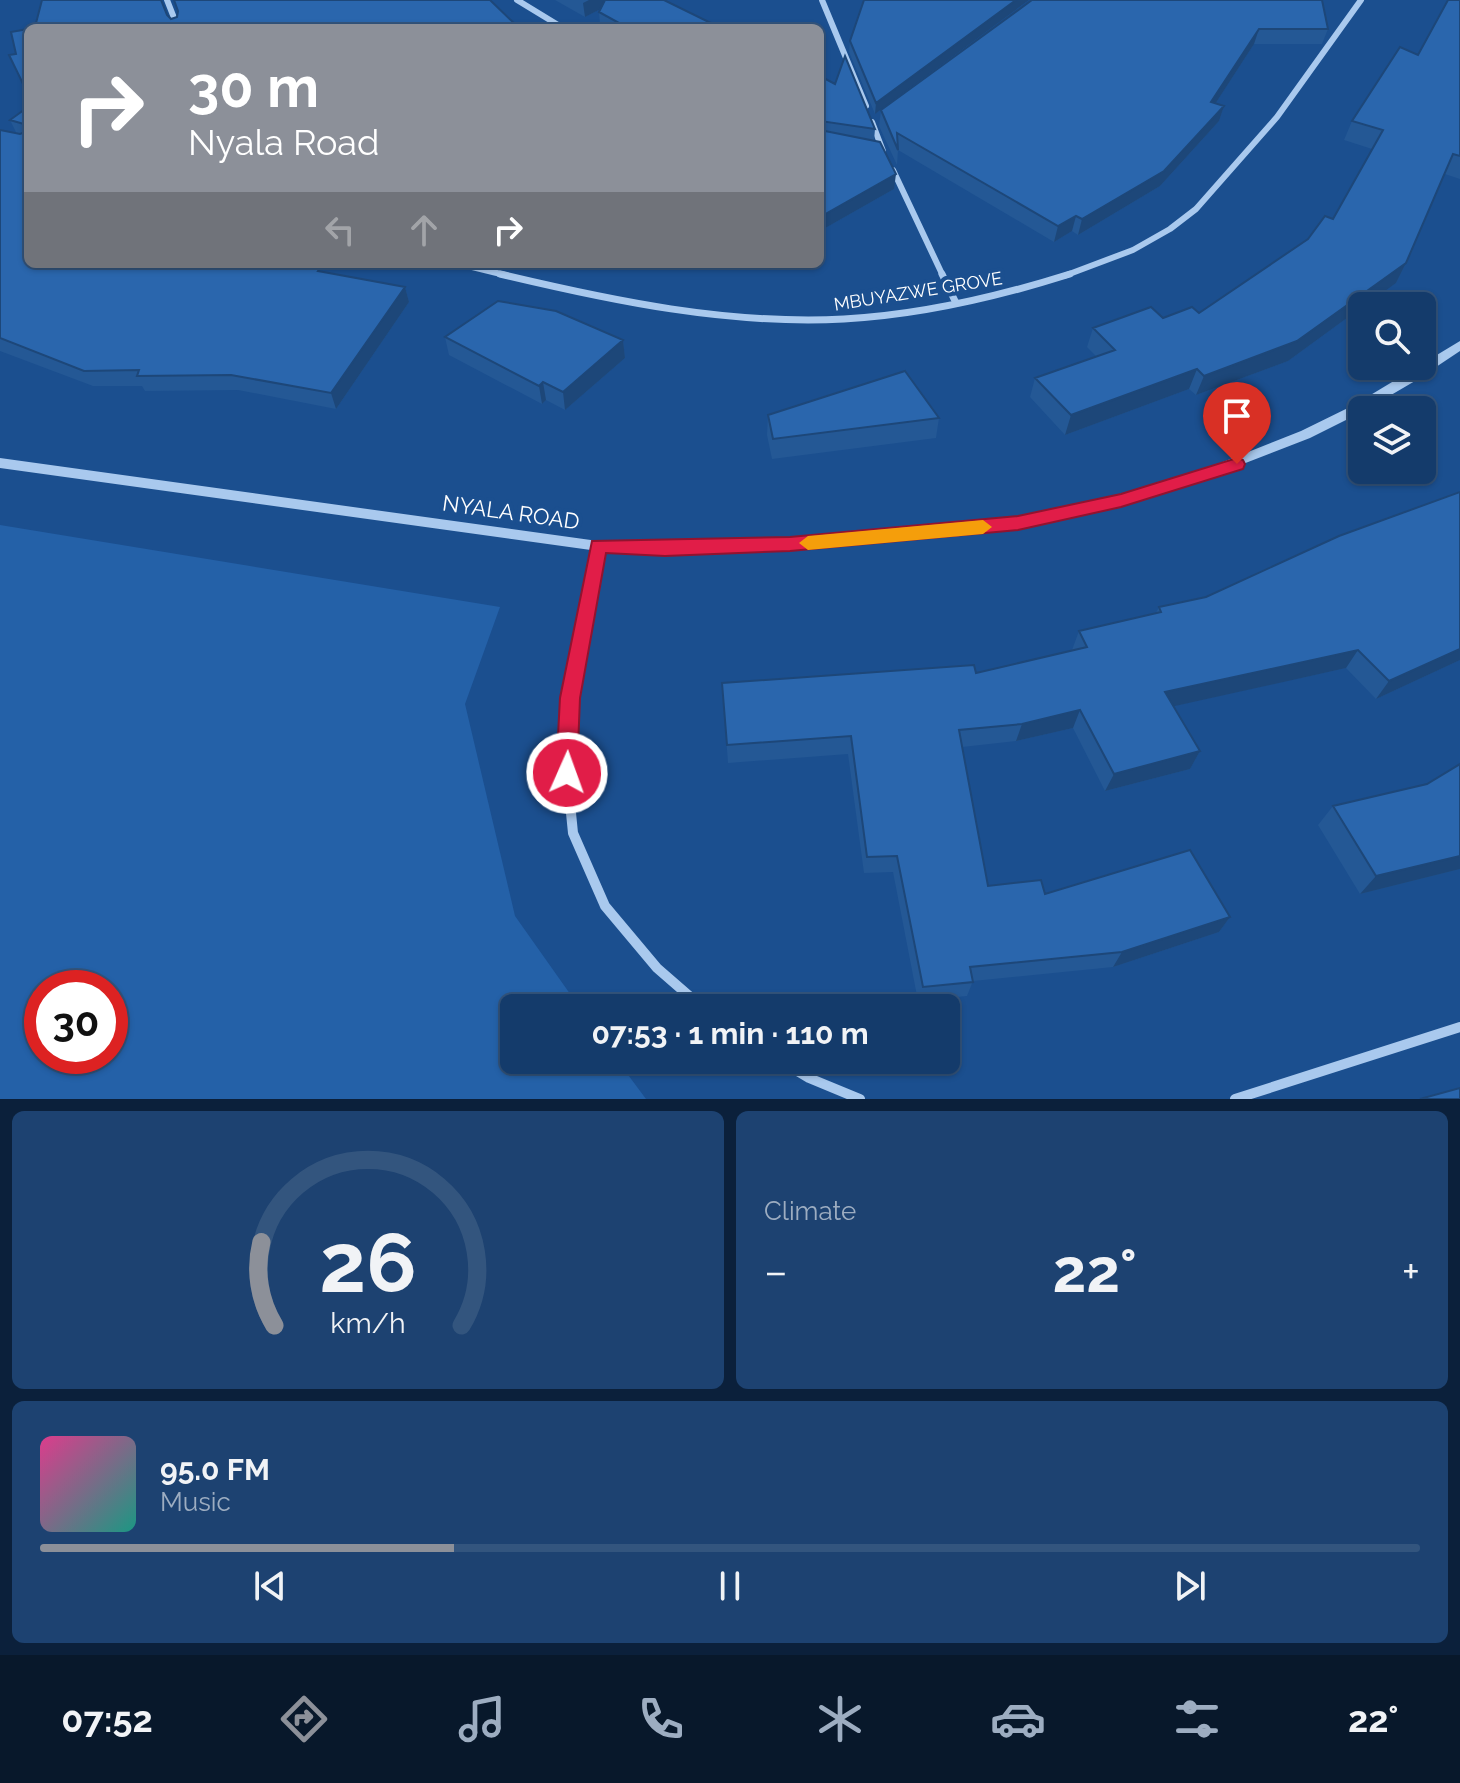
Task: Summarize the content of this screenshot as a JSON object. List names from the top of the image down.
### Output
{
  "streets": {
    "street": ["MBUYAZWE GROVE", "NYALA ROAD"]
  },
  "page": {
    "turn": ["30 m", "Nyala Road"],
    "limit": "30",
    "trip": "07:53 · 1 min · 110 m",
    "tile": "Climate",
    "heat": ["−", "22°", "+"],
    "song": ["95.0 FM", "Music"],
    "tabs": ["07:52", "22°"],
    "gauge": ["26", "km/h"]
  }
}
